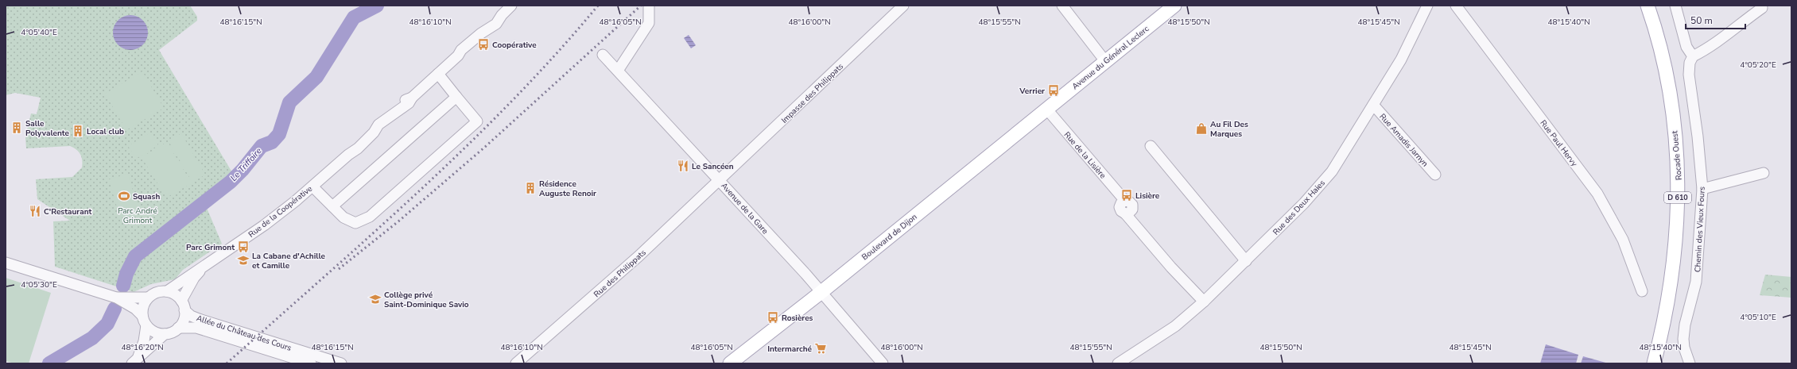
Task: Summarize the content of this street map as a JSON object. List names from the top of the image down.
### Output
{
  "streets": {
    "main road": [
      "Avenue du Général Leclerc",
      "Rocade Ouest",
      "D 610",
      "Boulevard de Dijon"
    ],
    "street": [
      "Impasse des Philippats",
      "Rue Amadis Jarnyn",
      "Rue Paul Hervy",
      "Rue de la Lisière",
      "Rue des Deux Haies",
      "Avenue de la Gare",
      "Rue de la Coopérative",
      "Chemin des Vieux Fours",
      "Rue des Philippats",
      "Allée du Château des Cours"
    ]
  },
  "crossings": [
    ["Avenue du Général Leclerc", "Rue de la Lisière"],
    ["Avenue du Général Leclerc", "Boulevard de Dijon"],
    ["Impasse des Philippats", "Avenue de la Gare"],
    ["Impasse des Philippats", "Rue des Philippats"],
    ["Rue Amadis Jarnyn", "Rue des Deux Haies"],
    ["Rue de la Lisière", "Rue des Deux Haies"],
    ["Rue de la Lisière", "Boulevard de Dijon"],
    ["Avenue de la Gare", "Boulevard de Dijon"],
    ["Avenue de la Gare", "Rue des Philippats"],
    ["Rue de la Coopérative", "Allée du Château des Cours"]
  ],
  "water": ["Le Triffoire"],
  "parks": ["Parc André Grimont"],
  "places": {
    "bus stop": [
      "Coopérative",
      "Verrier",
      "Lisière",
      "Parc Grimont",
      "Rosières"
    ],
    "building": ["Salle Polyvalente", "Local club", "Résidence Auguste Renoir"],
    "shop": ["Au Fil Des Marques"],
    "restaurant": ["Le Sancéen", "C'Restaurant"],
    "sports": ["Squash"],
    "school or university": ["La Cabane d'Achille et Camille", "Collège privé Saint-Dominique Savio"],
    "supermarket": ["Intermarché"]
  },
  "scale_bar": "50 m",
  "coordinates": [
    "48°16'15\"N",
    "48°16'10\"N",
    "48°16'05\"N",
    "48°16'00\"N",
    "48°15'55\"N",
    "48°15'50\"N",
    "48°15'45\"N",
    "48°15'40\"N",
    "4°05'40\"E",
    "4°05'20\"E",
    "4°05'30\"E",
    "4°05'10\"E",
    "48°16'20\"N"
  ]
}
